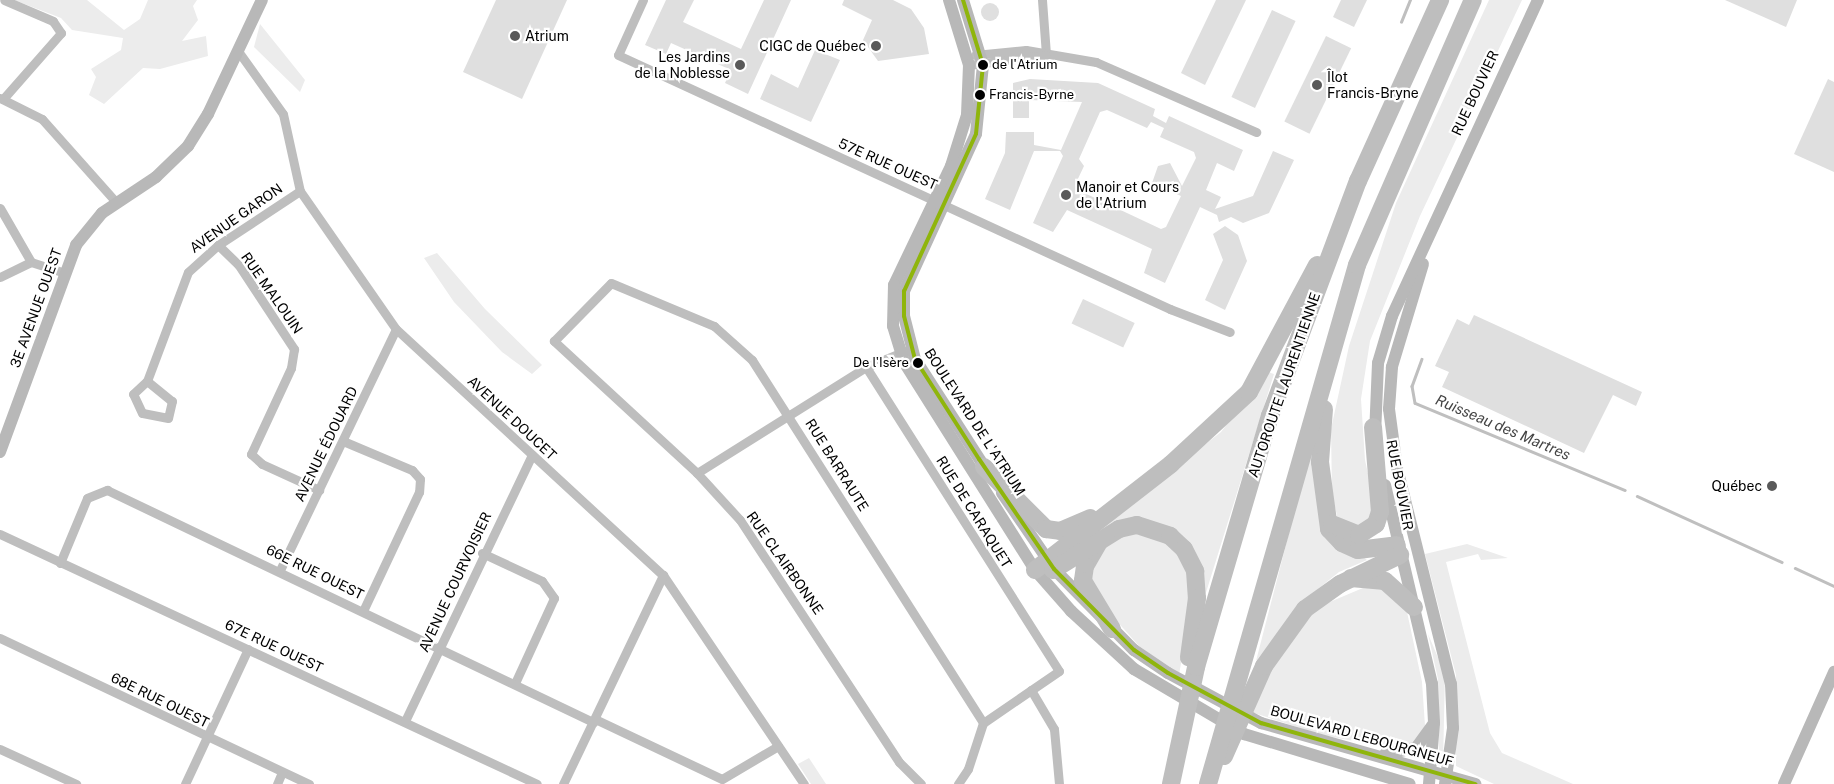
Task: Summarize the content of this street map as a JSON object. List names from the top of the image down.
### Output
{
  "streets": {
    "highway": ["AUTOROUTE LAURENTIENNE"],
    "street": [
      "RUE BOUVIER",
      "57E RUE OUEST",
      "AVENUE GARON",
      "RUE MALOUIN",
      "3E AVENUE OUEST",
      "AVENUE DOUCET",
      "BOULEVARD DE L'ATRIUM",
      "AVENUE ÉDOUARD",
      "RUE BARRAUTE",
      "RUE DE CARAQUET",
      "RUE CLAIRBONNE",
      "66E RUE OUEST",
      "AVENUE COURVOISIER",
      "67E RUE OUEST",
      "68E RUE OUEST",
      "BOULEVARD LEBOURGNEUF"
    ]
  },
  "crossings": [
    ["RUE BOUVIER", "BOULEVARD LEBOURGNEUF"],
    ["57E RUE OUEST", "BOULEVARD DE L'ATRIUM"],
    ["AVENUE GARON", "RUE MALOUIN"],
    ["AVENUE GARON", "AVENUE DOUCET"],
    ["RUE MALOUIN", "AVENUE ÉDOUARD"],
    ["3E AVENUE OUEST", "AVENUE DOUCET"],
    ["AVENUE DOUCET", "AVENUE ÉDOUARD"],
    ["AVENUE DOUCET", "66E RUE OUEST"],
    ["AVENUE DOUCET", "AVENUE COURVOISIER"],
    ["BOULEVARD DE L'ATRIUM", "BOULEVARD LEBOURGNEUF"],
    ["AVENUE ÉDOUARD", "66E RUE OUEST"],
    ["RUE BARRAUTE", "RUE CLAIRBONNE"],
    ["66E RUE OUEST", "AVENUE COURVOISIER"],
    ["66E RUE OUEST", "67E RUE OUEST"],
    ["AVENUE COURVOISIER", "67E RUE OUEST"]
  ],
  "water": ["Ruisseau des Martres"],
  "places": [
    "Atrium",
    "CIGC de Québec",
    "Les Jardins de la Noblesse",
    "de l'Atrium",
    "Îlot Francis-Bryne",
    "Francis-Byrne",
    "Manoir et Cours de l'Atrium",
    "De l'Isère",
    "Québec"
  ]
}
